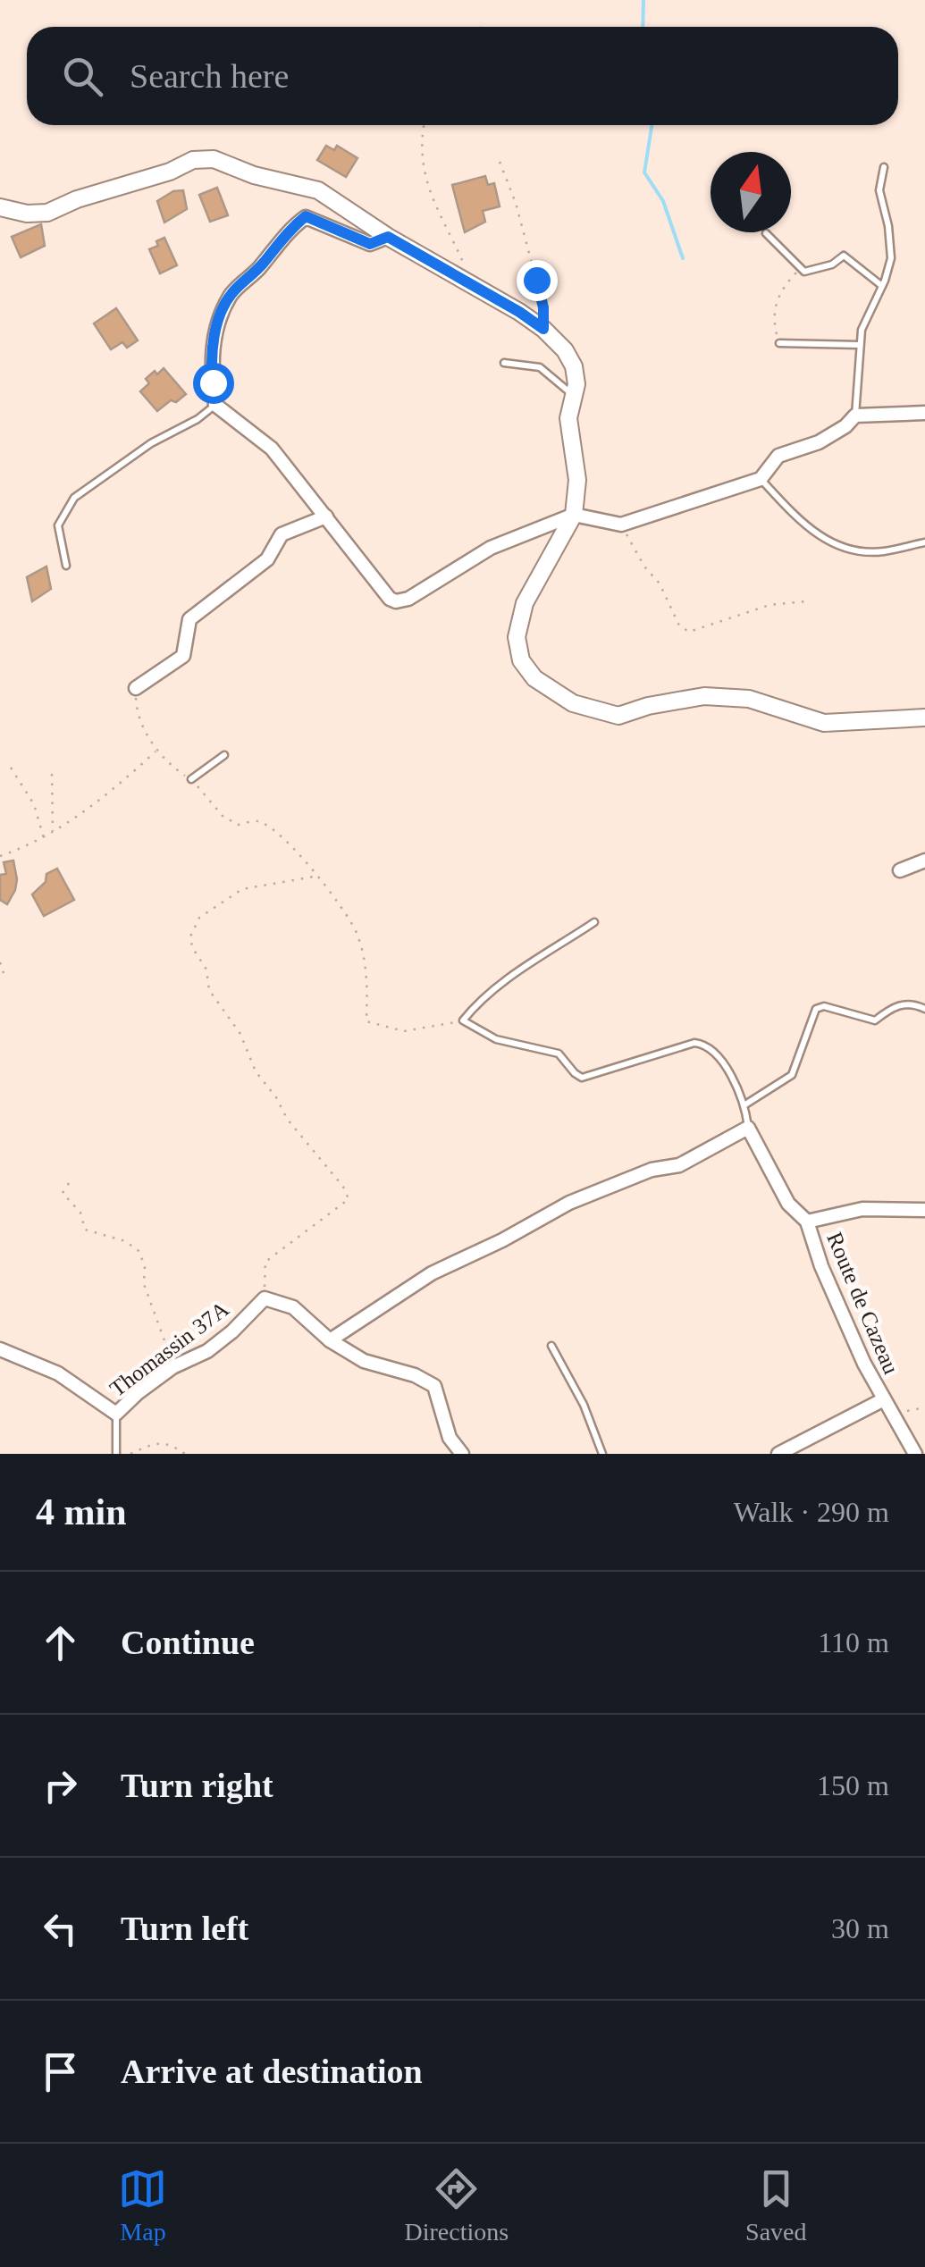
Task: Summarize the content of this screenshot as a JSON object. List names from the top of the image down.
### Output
{
  "streets": {
    "street": ["Route de Cazeau", "Thomassin 37A"]
  },
  "north": "top",
  "page": {
    "search": "Search here",
    "heading": ["4 min", "Walk · 290 m"],
    "list": [
      ["Continue", "110 m"],
      ["Turn right", "150 m"],
      ["Turn left", "30 m"],
      "Arrive at destination"
    ],
    "nav": ["Map", "Directions", "Saved"]
  }
}
